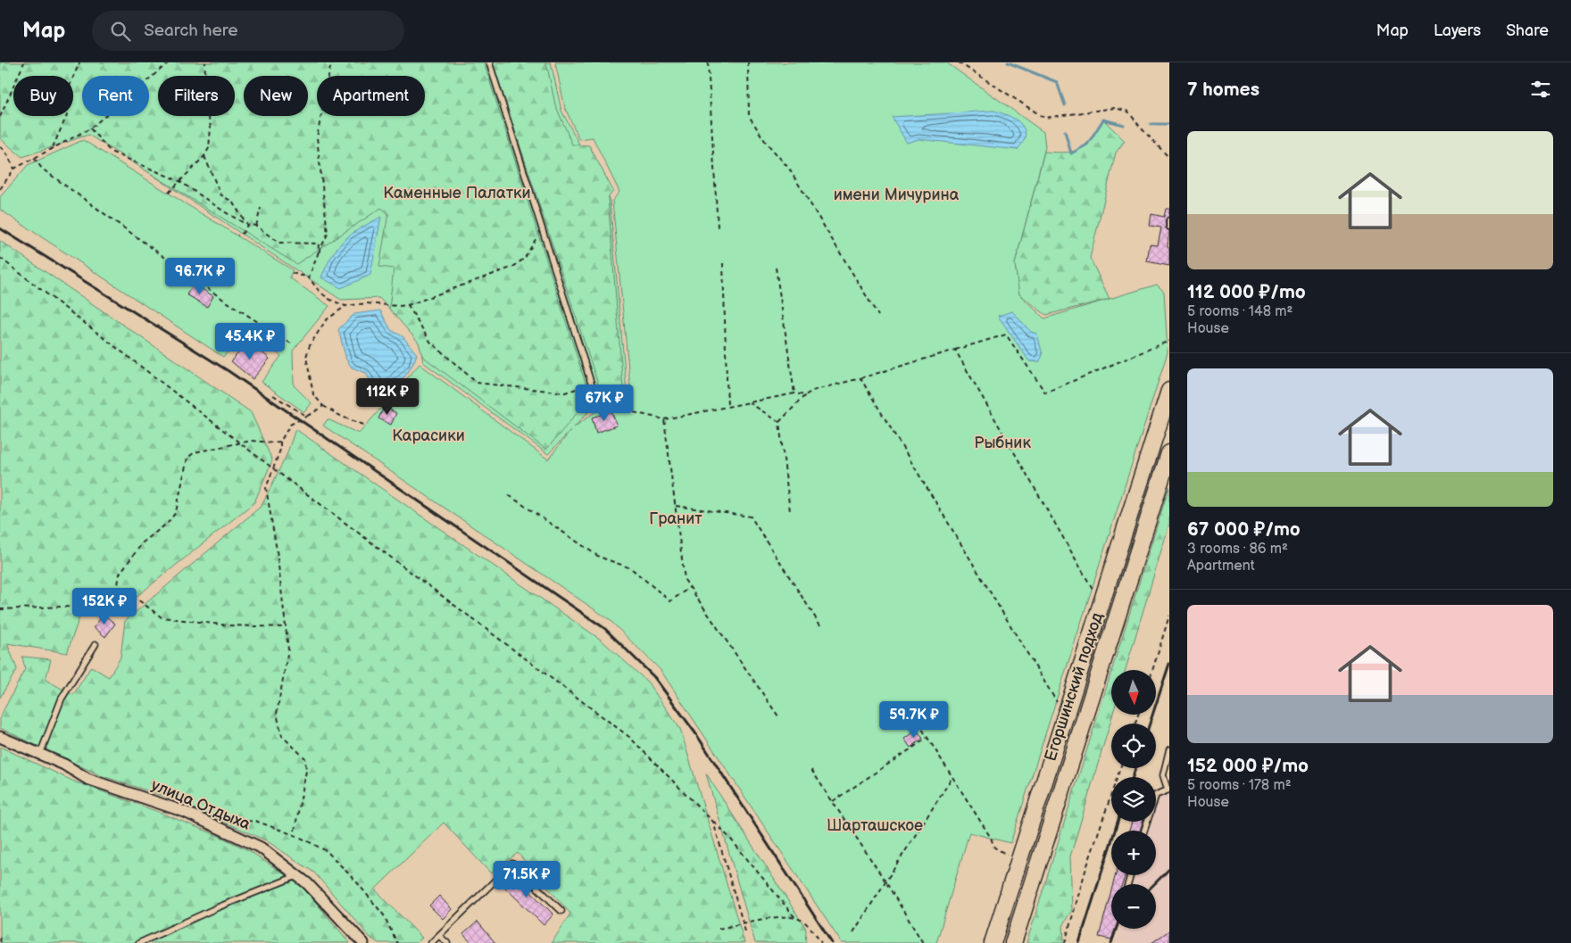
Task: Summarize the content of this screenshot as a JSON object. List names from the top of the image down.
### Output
{
  "streets": {
    "main road": ["Егоршинский подход"],
    "street": ["улица Отдыха"]
  },
  "parks": [
    "Каменные Палатки",
    "имени Мичурина",
    "Карасики",
    "Рыбник",
    "Гранит",
    "Шарташское"
  ],
  "north": "bottom",
  "page": {
    "header": "Map",
    "search": "Search here",
    "nav": ["Map", "Layers", "Share"],
    "heading": "7 homes",
    "chip": [
      "Buy",
      "Rent",
      "Filters",
      "New",
      "Apartment"
    ],
    "list": [
      {
        "name": "112 000 ₽/mo",
        "note": "5 rooms · 148 m² · House"
      },
      {
        "name": "67 000 ₽/mo",
        "note": "3 rooms · 86 m² · Apartment"
      },
      {
        "name": "152 000 ₽/mo",
        "note": "5 rooms · 178 m² · House"
      }
    ],
    "price": [
      "96.7K ₽",
      "45.4K ₽",
      "112K ₽",
      "67K ₽",
      "152K ₽",
      "59.7K ₽",
      "71.5K ₽"
    ],
    "map_buttons": ["+", "−"]
  }
}
